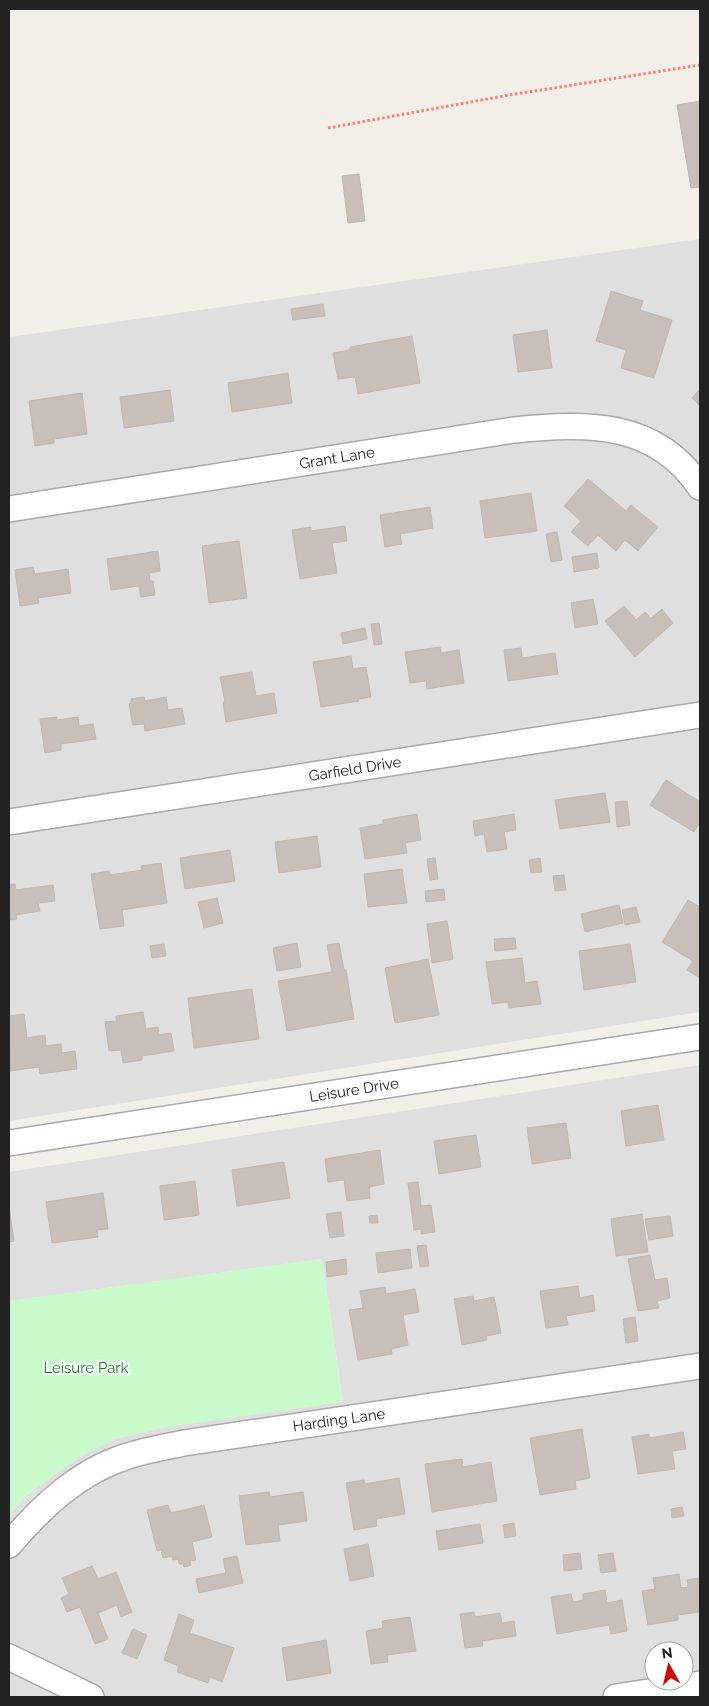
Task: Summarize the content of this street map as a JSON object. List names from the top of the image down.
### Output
{
  "streets": {
    "street": [
      "Grant Lane",
      "Garfield Drive",
      "Leisure Drive",
      "Harding Lane"
    ]
  },
  "parks": ["Leisure Park"],
  "north": "top"
}
